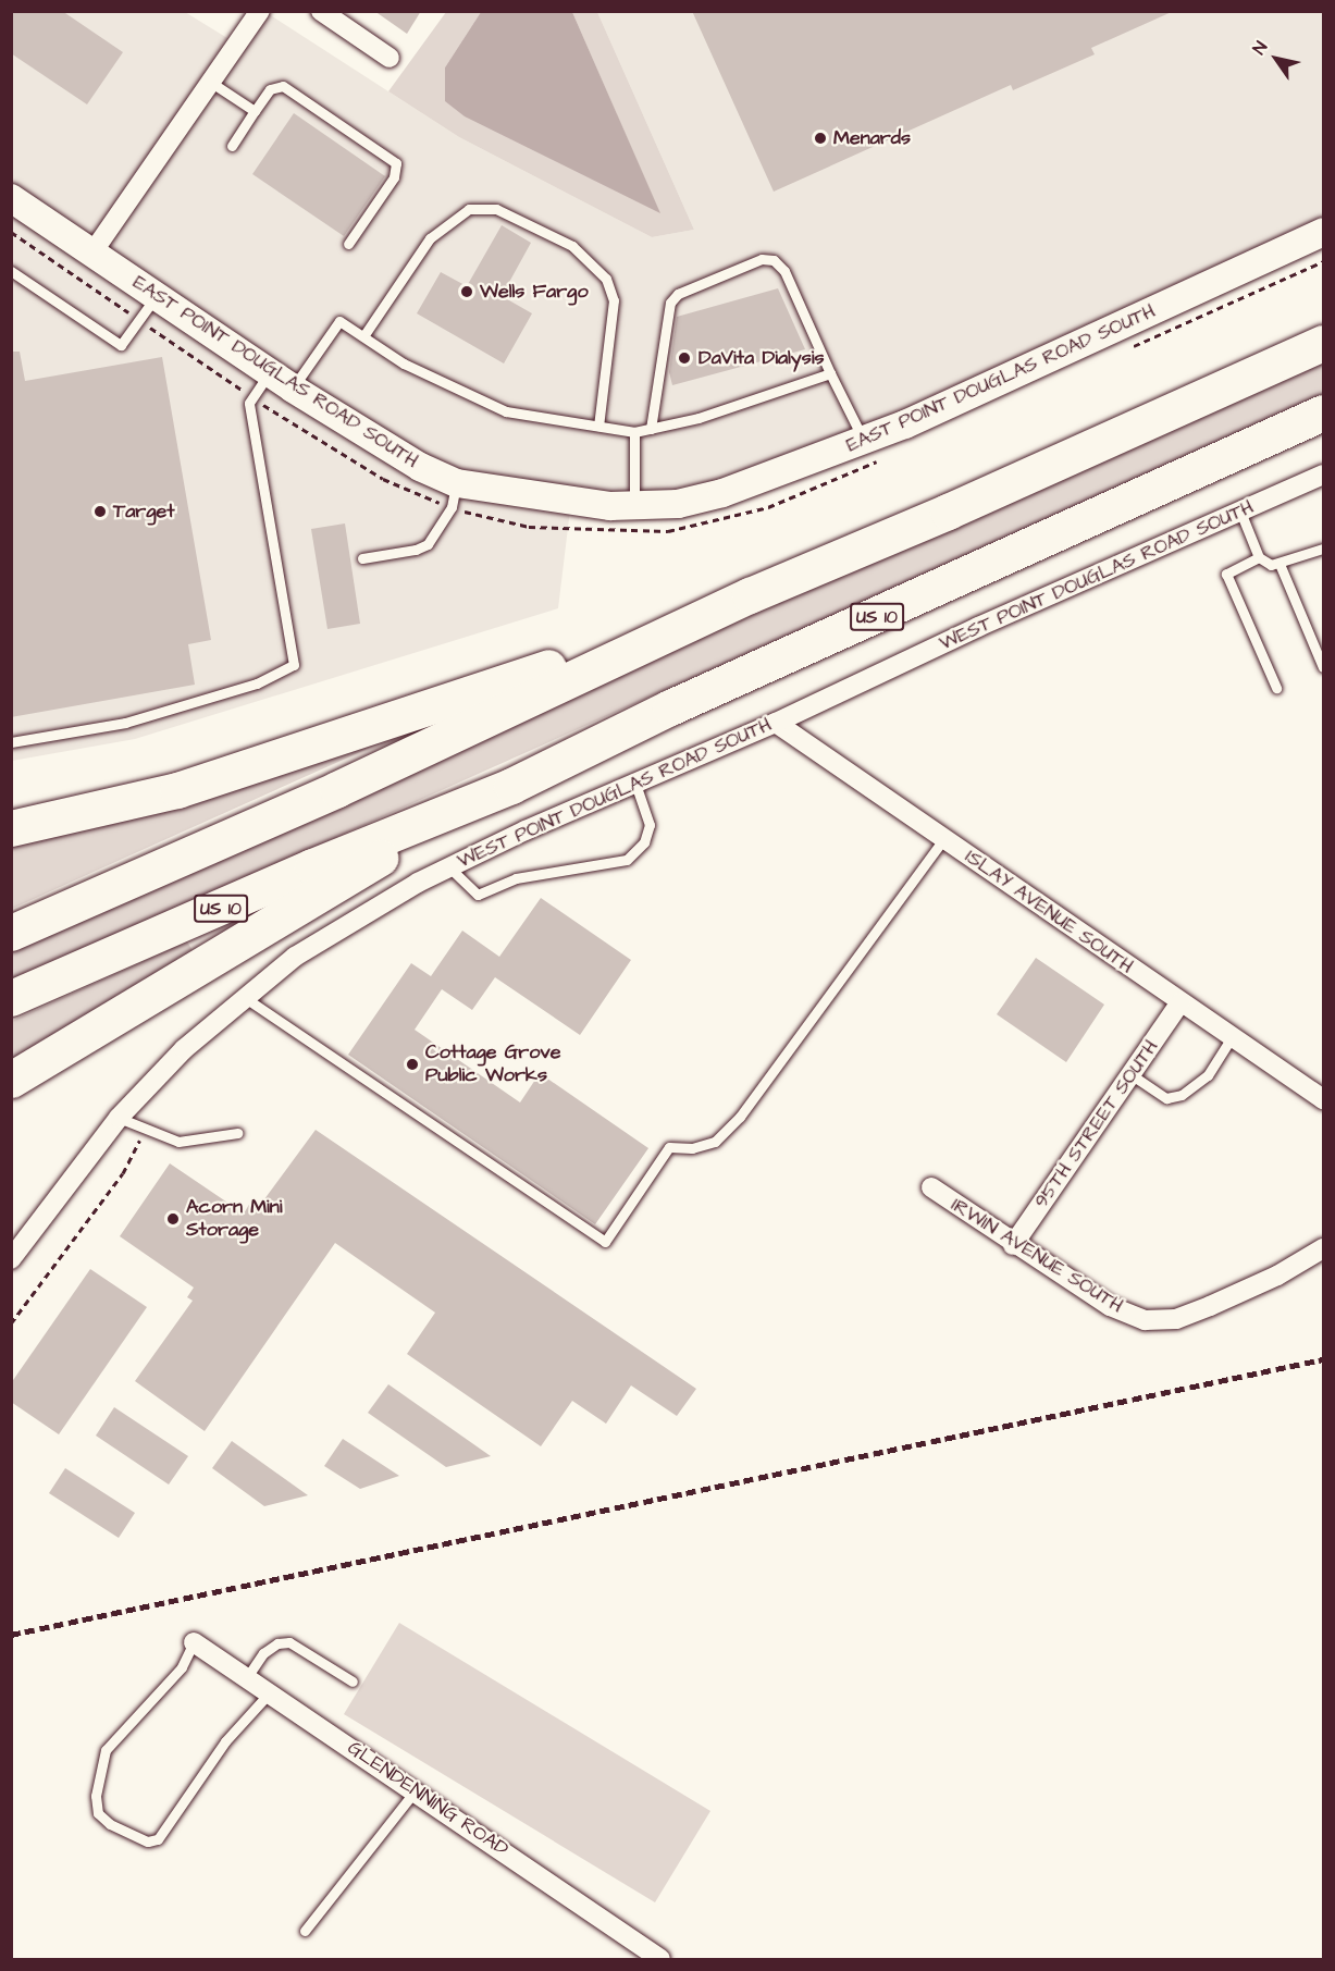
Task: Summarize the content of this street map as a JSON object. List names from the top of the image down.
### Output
{
  "streets": {
    "highway": ["US 10"],
    "street": [
      "EAST POINT DOUGLAS ROAD SOUTH",
      "WEST POINT DOUGLAS ROAD SOUTH",
      "ISLAY AVENUE SOUTH",
      "95TH STREET SOUTH",
      "IRWIN AVENUE SOUTH",
      "GLENDENNING ROAD"
    ]
  },
  "crossings": [
    ["WEST POINT DOUGLAS ROAD SOUTH", "ISLAY AVENUE SOUTH"],
    ["ISLAY AVENUE SOUTH", "95TH STREET SOUTH"],
    ["95TH STREET SOUTH", "IRWIN AVENUE SOUTH"]
  ],
  "places": [
    "Menards",
    "Wells Fargo",
    "DaVita Dialysis",
    "Target",
    "Cottage Grove Public Works",
    "Acorn Mini Storage"
  ],
  "north": "top left"
}
